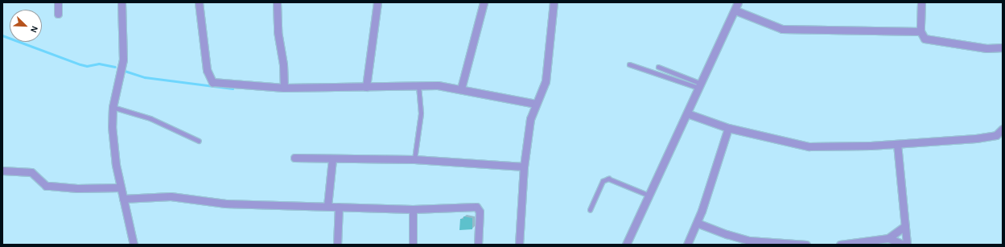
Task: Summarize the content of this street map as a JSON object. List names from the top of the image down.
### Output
{
  "north": "bottom right"
}
